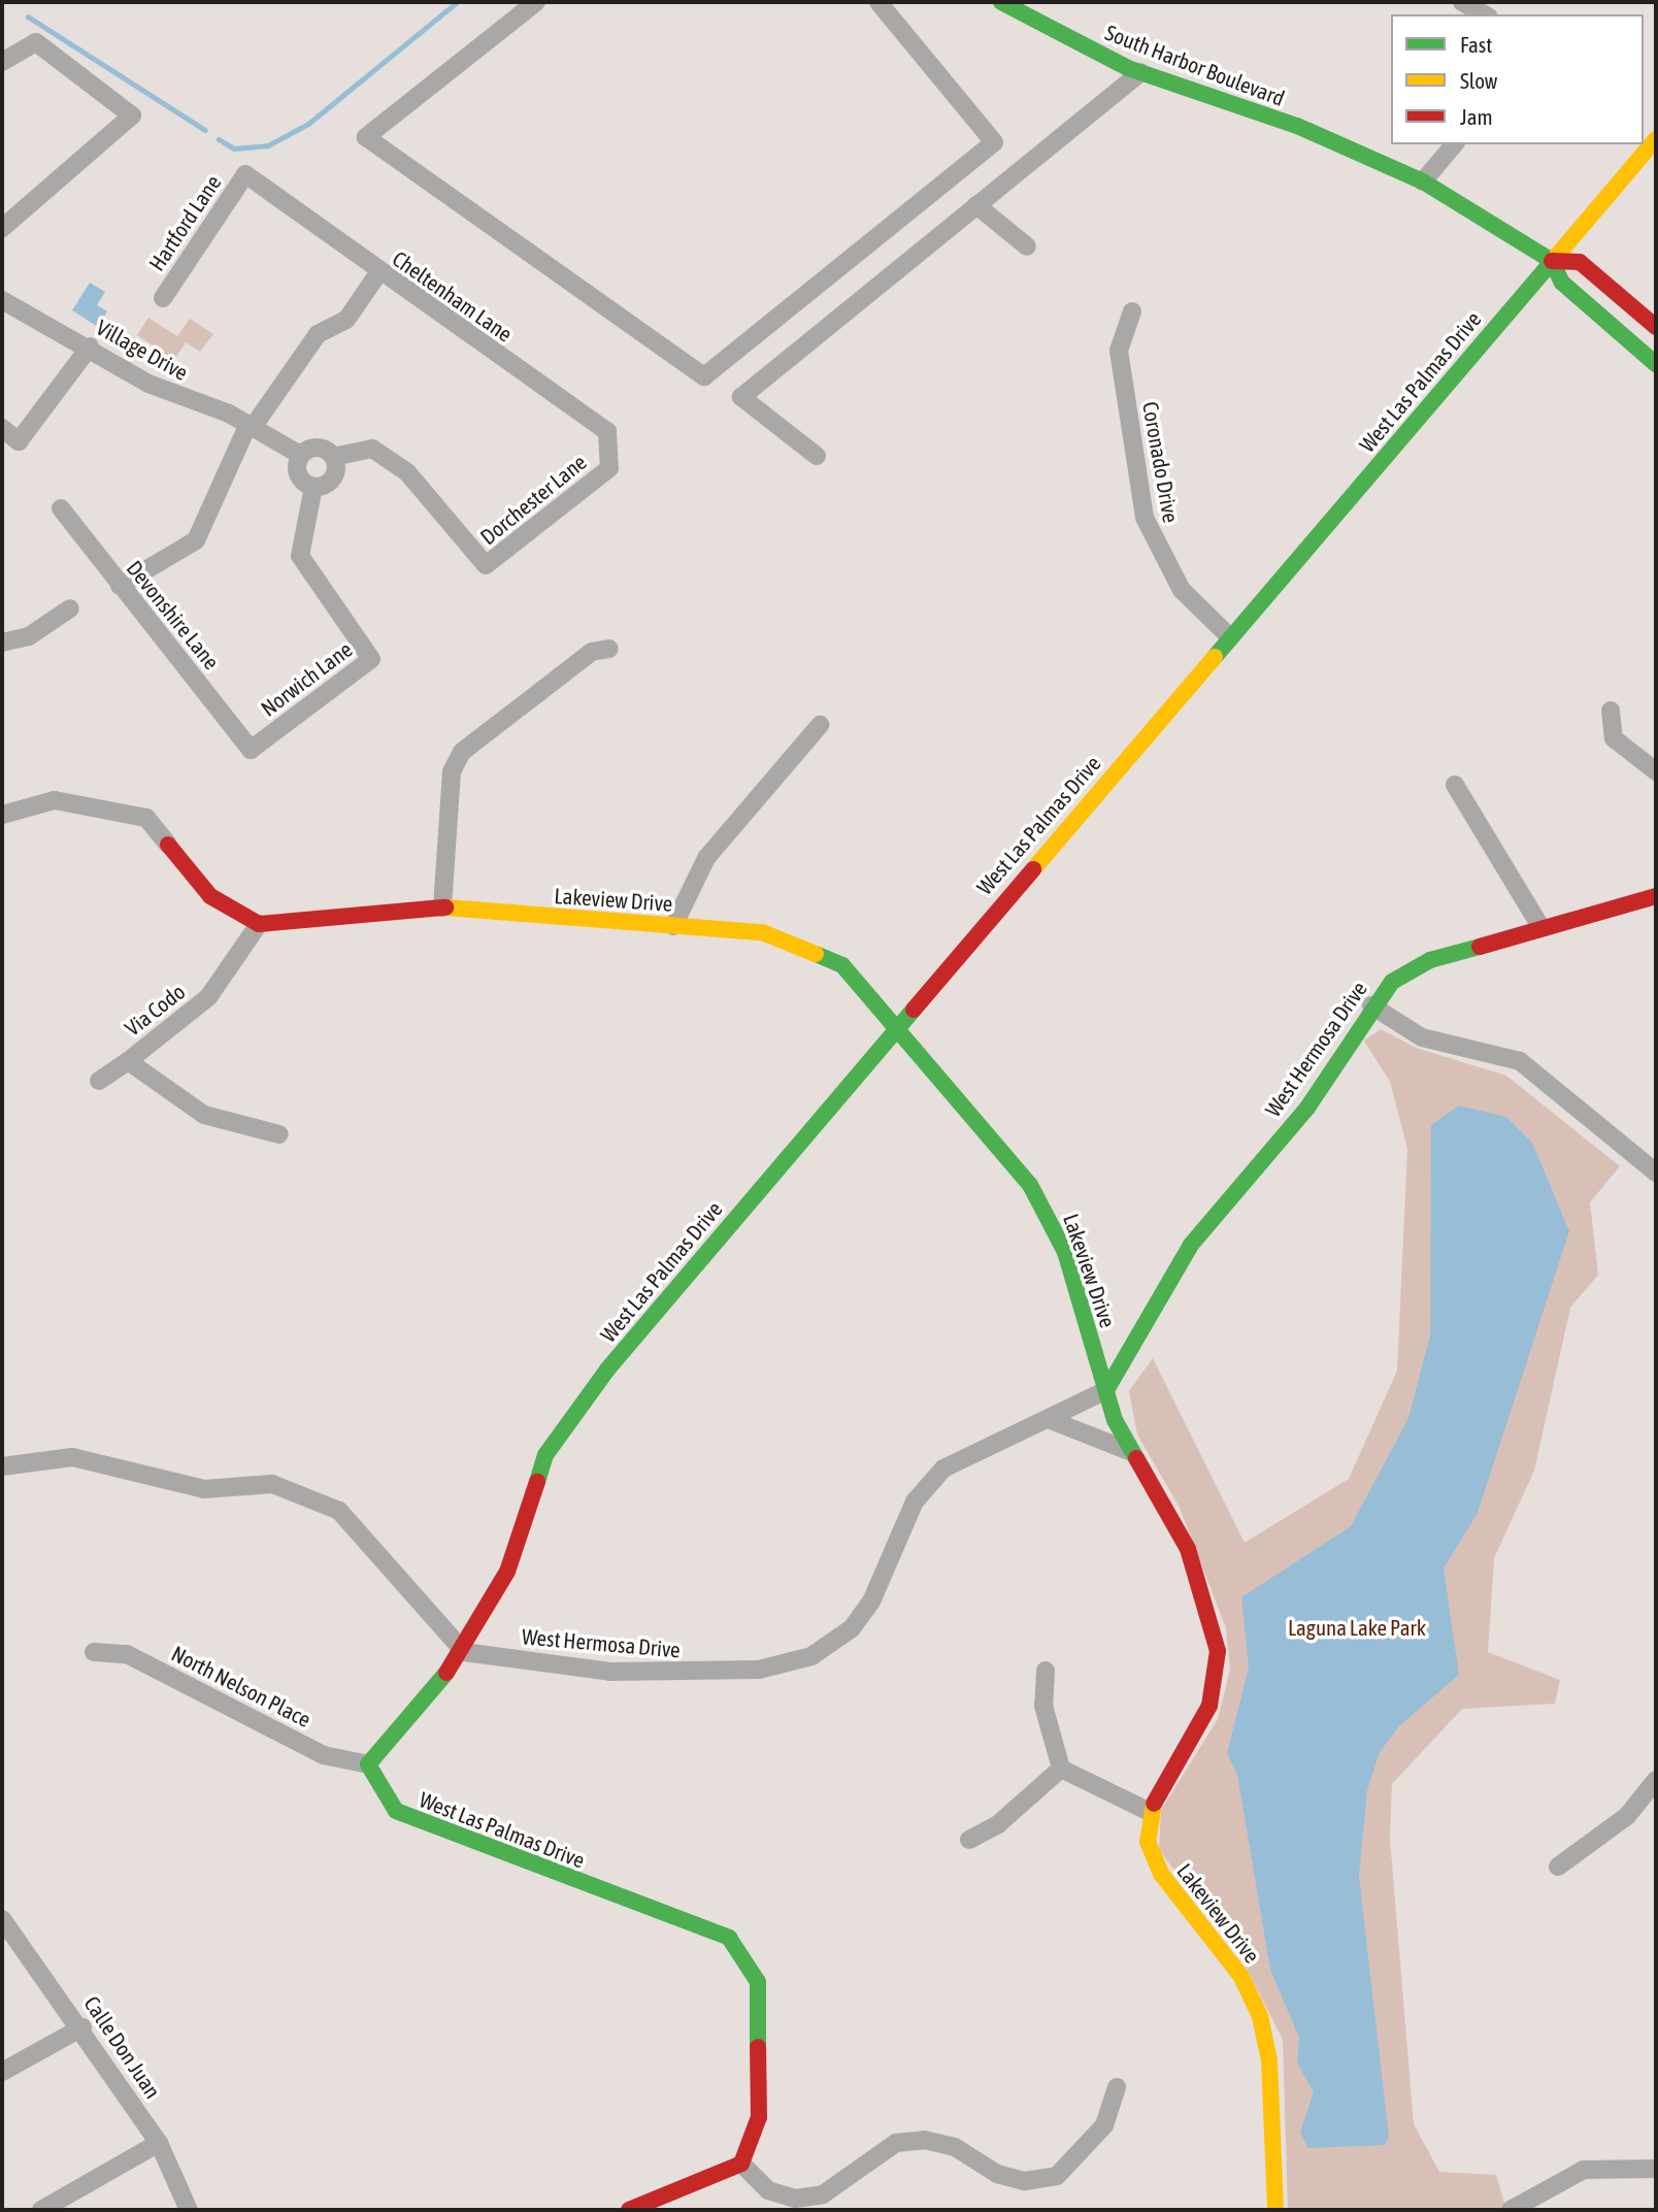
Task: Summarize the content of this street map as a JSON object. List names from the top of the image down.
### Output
{
  "streets": {
    "street": [
      "South Harbor Boulevard",
      "Hartford Lane",
      "Cheltenham Lane",
      "Village Drive",
      "West Las Palmas Drive",
      "Coronado Drive",
      "Dorchester Lane",
      "Devonshire Lane",
      "Norwich Lane",
      "Lakeview Drive",
      "Via Codo",
      "West Hermosa Drive",
      "North Nelson Place",
      "Calle Don Juan"
    ]
  },
  "crossings": [
    ["South Harbor Boulevard", "West Las Palmas Drive"],
    ["Hartford Lane", "Cheltenham Lane"],
    ["Cheltenham Lane", "Dorchester Lane"],
    ["Village Drive", "Dorchester Lane"],
    ["Village Drive", "Norwich Lane"],
    ["West Las Palmas Drive", "Coronado Drive"],
    ["West Las Palmas Drive", "Lakeview Drive"],
    ["West Las Palmas Drive", "West Hermosa Drive"],
    ["West Las Palmas Drive", "North Nelson Place"],
    ["Dorchester Lane", "Norwich Lane"],
    ["Devonshire Lane", "Norwich Lane"],
    ["Lakeview Drive", "Via Codo"],
    ["Lakeview Drive", "West Hermosa Drive"]
  ],
  "parks": ["Laguna Lake Park"],
  "legend": ["Fast", "Slow", "Jam"]
}
